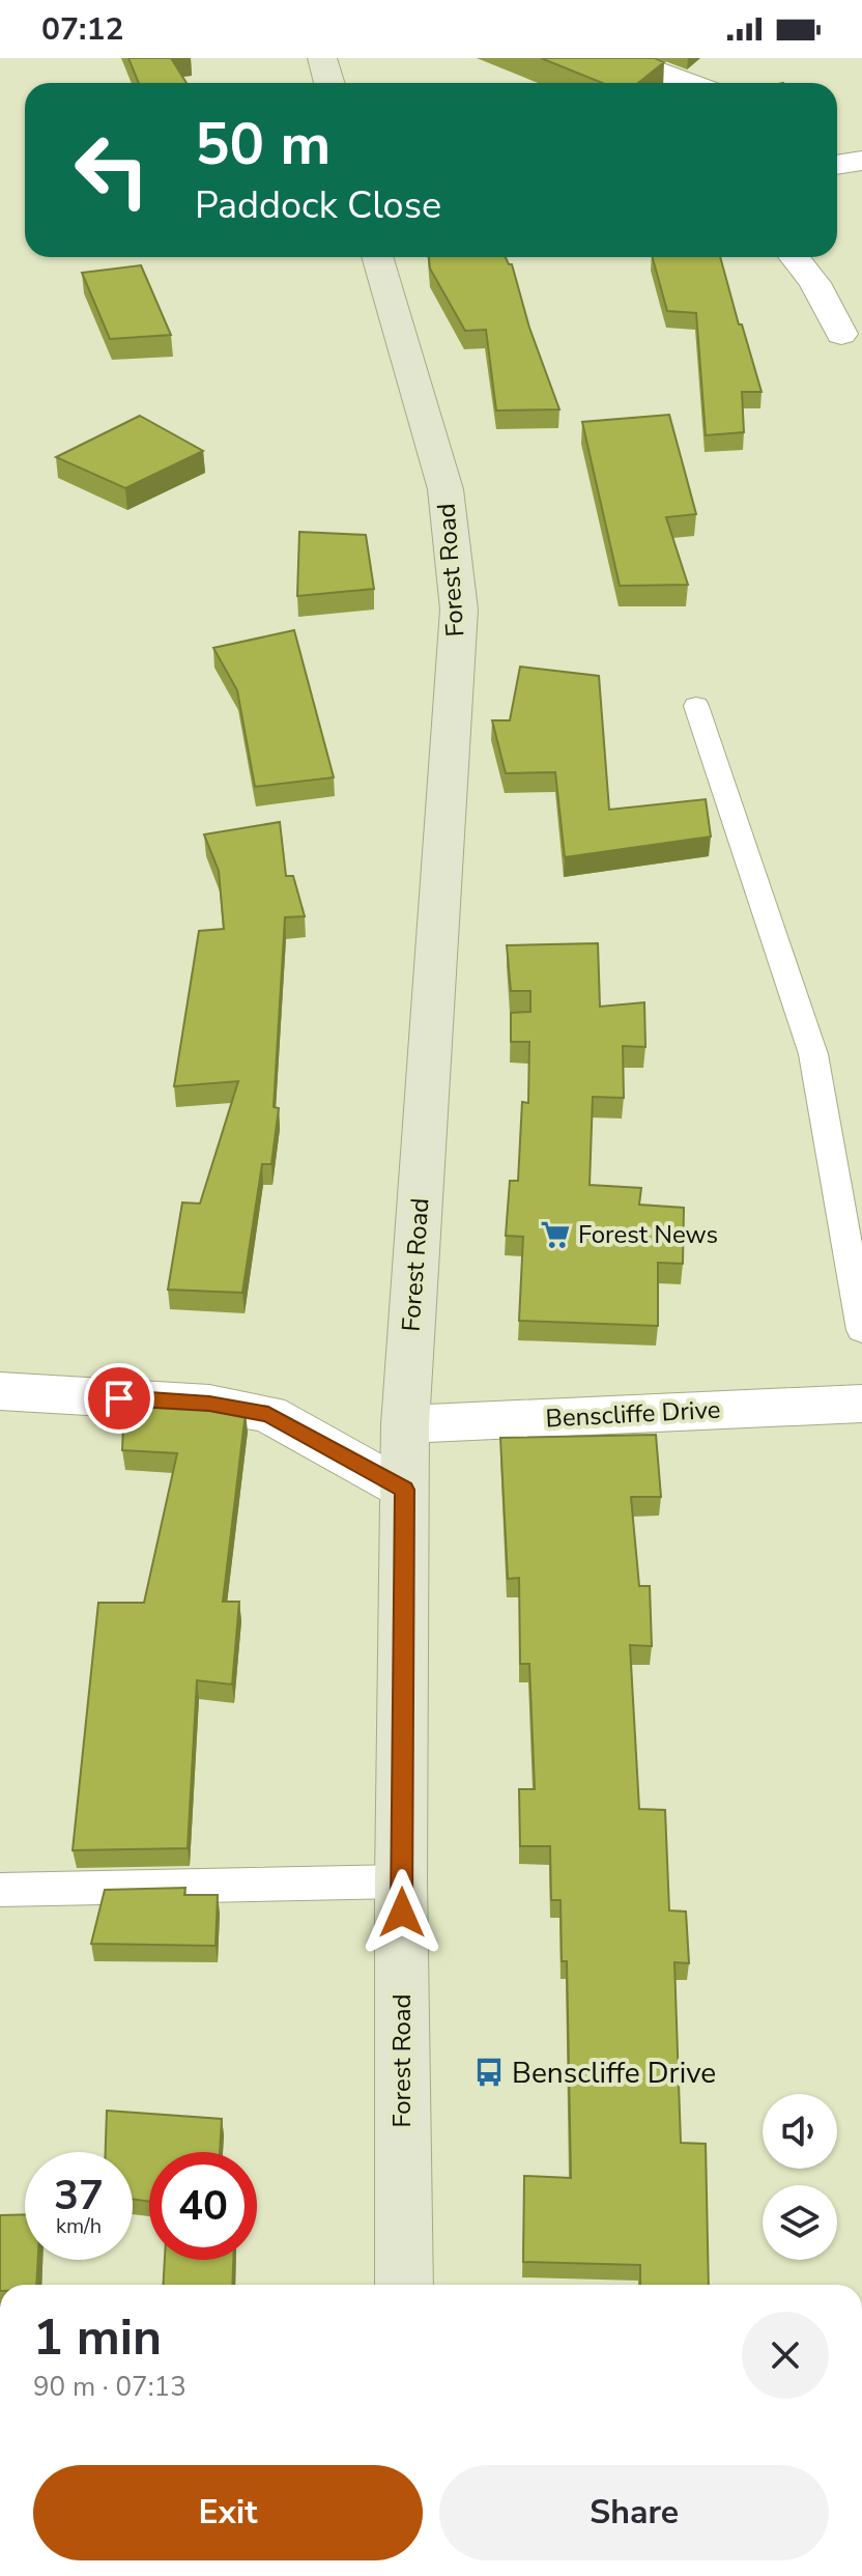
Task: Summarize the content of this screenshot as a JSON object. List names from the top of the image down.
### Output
{
  "streets": {
    "street": ["Forest Road", "Benscliffe Drive"]
  },
  "crossings": [
    ["Forest Road", "Benscliffe Drive"]
  ],
  "places": {
    "supermarket": ["Forest News"],
    "bus stop": ["Benscliffe Drive"]
  },
  "page": {
    "status": "07:12",
    "turn": ["50 m", "Paddock Close"],
    "speed": "37 km/h",
    "limit": "40",
    "heading": ["1 min", "90 m · 07:13"],
    "buttons": ["Exit", "Share"]
  }
}
